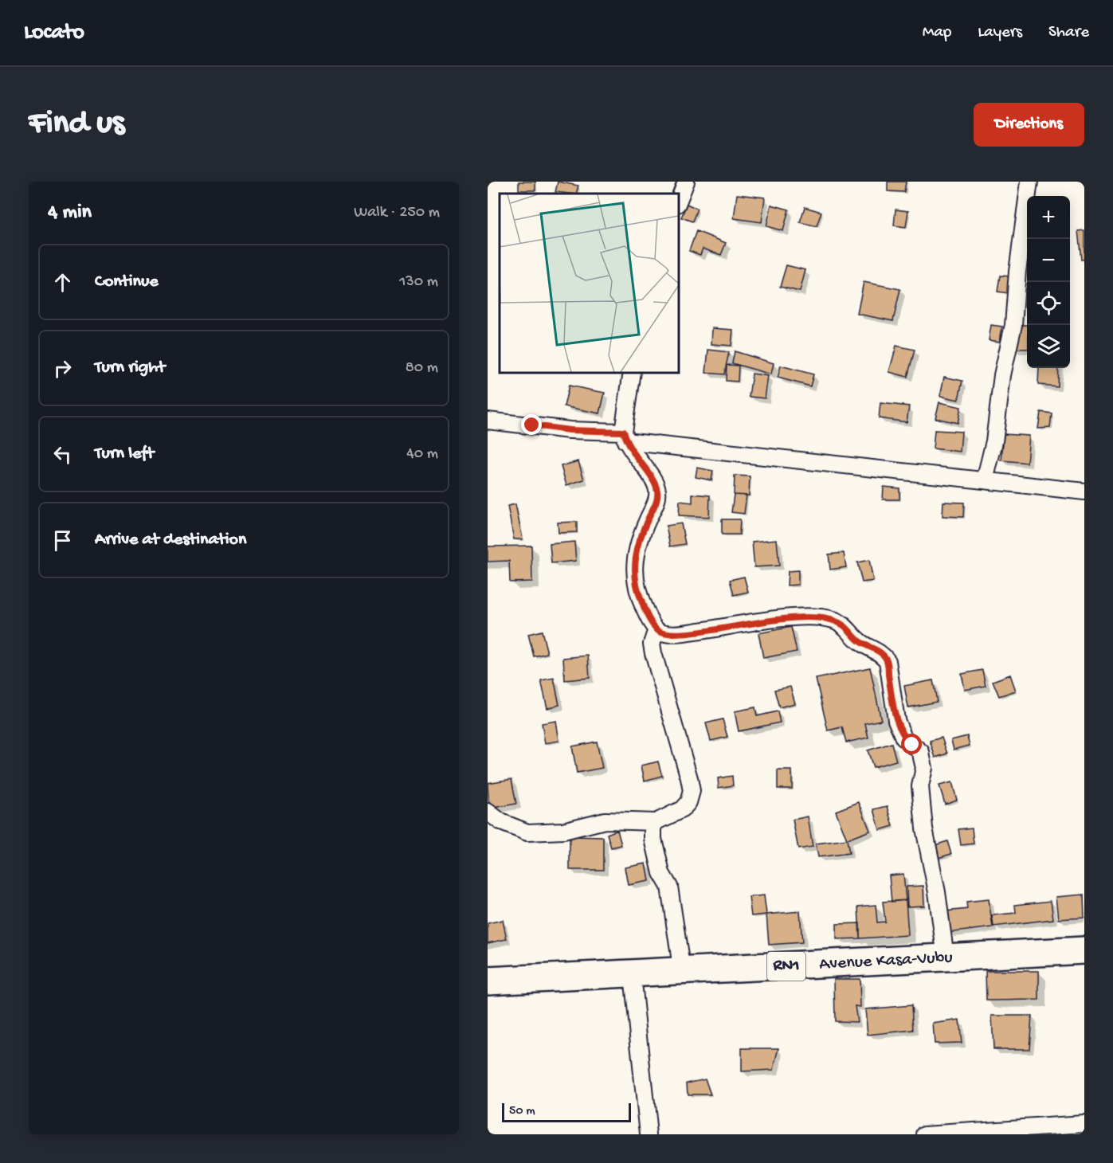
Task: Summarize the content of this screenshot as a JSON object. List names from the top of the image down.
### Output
{
  "streets": {
    "highway": ["Avenue Kasa-Vubu", "RN1"]
  },
  "scale_bar": "50 m",
  "page": {
    "header": "Locato",
    "nav": ["Map", "Layers", "Share"],
    "buttons": "Directions",
    "title": "Find us",
    "heading": ["4 min", "Walk · 250 m"],
    "map_buttons": ["+", "−"],
    "list": [
      ["Continue", "130 m"],
      ["Turn right", "80 m"],
      ["Turn left", "40 m"],
      "Arrive at destination"
    ],
    "scale": "50 m"
  }
}
